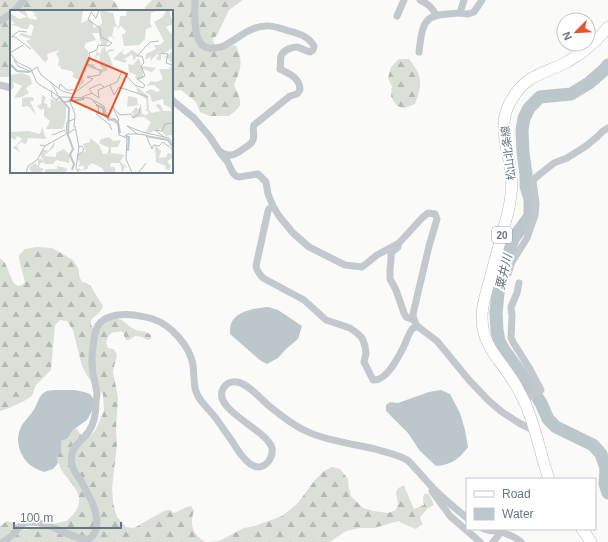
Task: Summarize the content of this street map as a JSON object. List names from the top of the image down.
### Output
{
  "streets": {
    "main road": ["松山北条線", "20"]
  },
  "water": ["粟井川"],
  "legend": ["Road", "Water"],
  "scale_bar": "100 m",
  "north": "bottom left"
}
